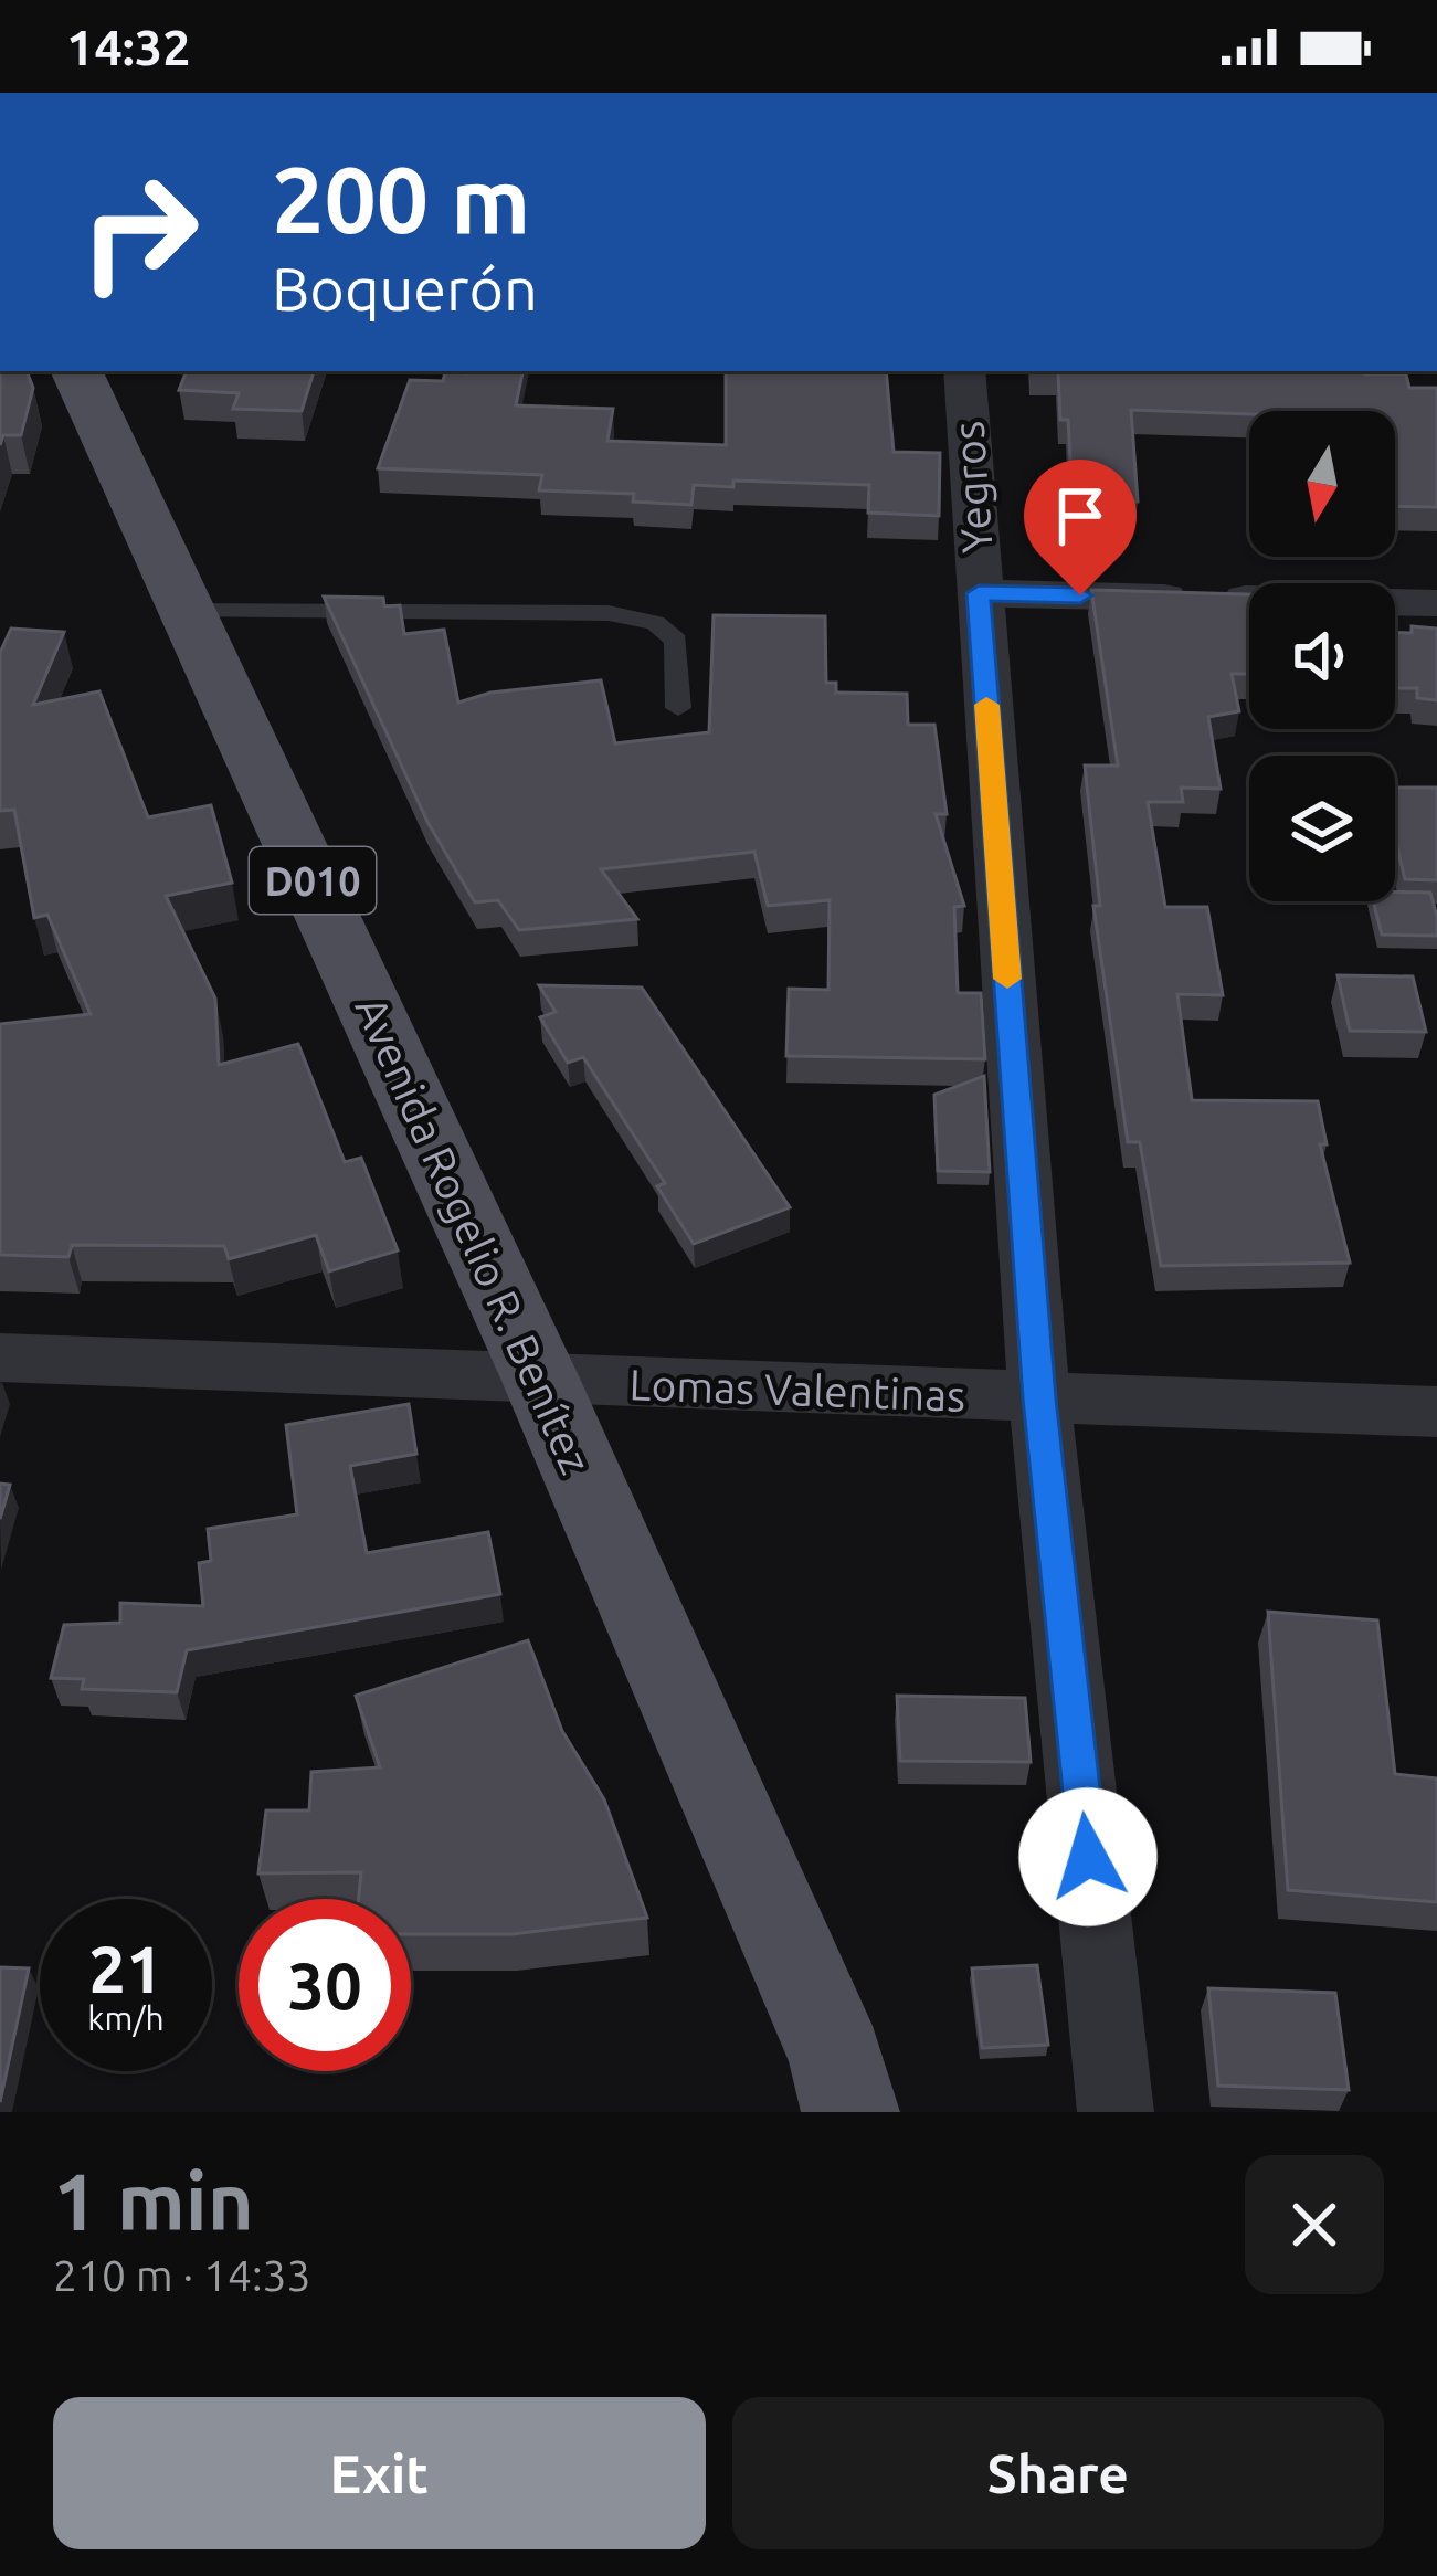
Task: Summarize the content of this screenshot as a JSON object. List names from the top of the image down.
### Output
{
  "streets": {
    "main road": ["D010", "Avenida Rogelio R. Benítez"],
    "street": ["Yegros", "Lomas Valentinas"]
  },
  "crossings": [
    ["Yegros", "Lomas Valentinas"],
    ["Avenida Rogelio R. Benítez", "Lomas Valentinas"]
  ],
  "north": "bottom",
  "page": {
    "status": "14:32",
    "turn": ["200 m", "Boquerón"],
    "speed": "21 km/h",
    "limit": "30",
    "heading": ["1 min", "210 m · 14:33"],
    "buttons": ["Exit", "Share"]
  }
}
